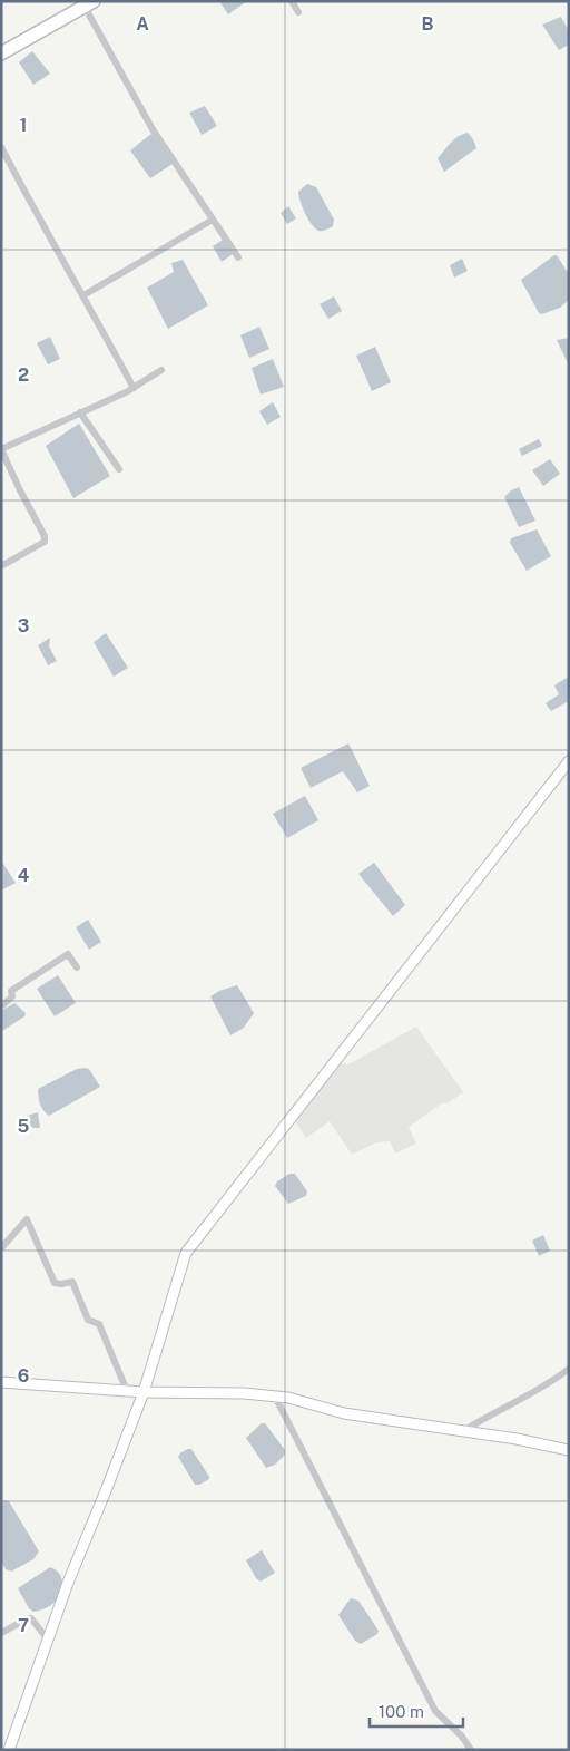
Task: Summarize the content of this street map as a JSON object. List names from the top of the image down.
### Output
{
  "scale_bar": "100 m",
  "grid": {
    "columns": ["A", "B"],
    "rows": [
      "1",
      "2",
      "3",
      "4",
      "5",
      "6",
      "7"
    ]
  }
}
